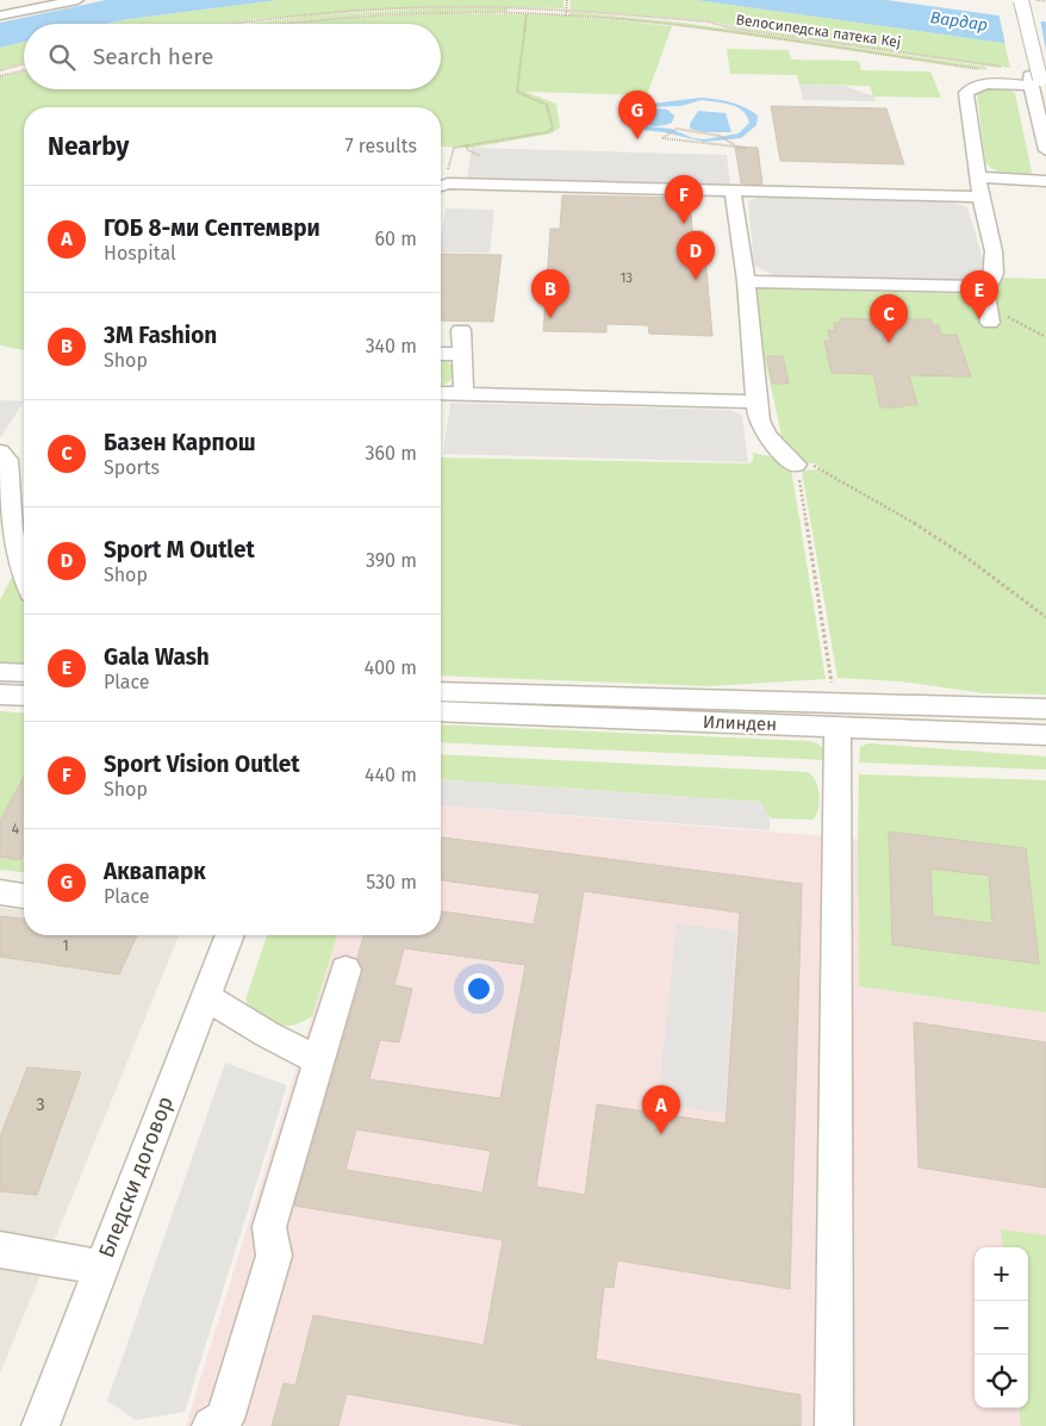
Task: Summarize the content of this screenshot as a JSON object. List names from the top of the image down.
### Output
{
  "streets": {
    "street": ["Илинден", "Бледски договор"],
    "path": ["Велосипедска патека Кеј"]
  },
  "water": ["Вардар"],
  "house_numbers": [
    "13",
    "4",
    "1",
    "3"
  ],
  "page": {
    "search": "Search here",
    "pins": [
      "G",
      "F",
      "D",
      "B",
      "E",
      "C",
      "A"
    ],
    "heading": ["Nearby", "7 results"],
    "list": [
      {
        "mark": "A",
        "name": "ГОБ 8-ми Септември",
        "note": "Hospital",
        "value": "60 m"
      },
      {
        "mark": "B",
        "name": "3M Fashion",
        "note": "Shop",
        "value": "340 m"
      },
      {
        "mark": "C",
        "name": "Базен Карпош",
        "note": "Sports",
        "value": "360 m"
      },
      {
        "mark": "D",
        "name": "Sport M Outlet",
        "note": "Shop",
        "value": "390 m"
      },
      {
        "mark": "E",
        "name": "Gala Wash",
        "note": "Place",
        "value": "400 m"
      },
      {
        "mark": "F",
        "name": "Sport Vision Outlet",
        "note": "Shop",
        "value": "440 m"
      },
      {
        "mark": "G",
        "name": "Аквапарк",
        "note": "Place",
        "value": "530 m"
      }
    ],
    "map_buttons": ["+", "−"]
  }
}
